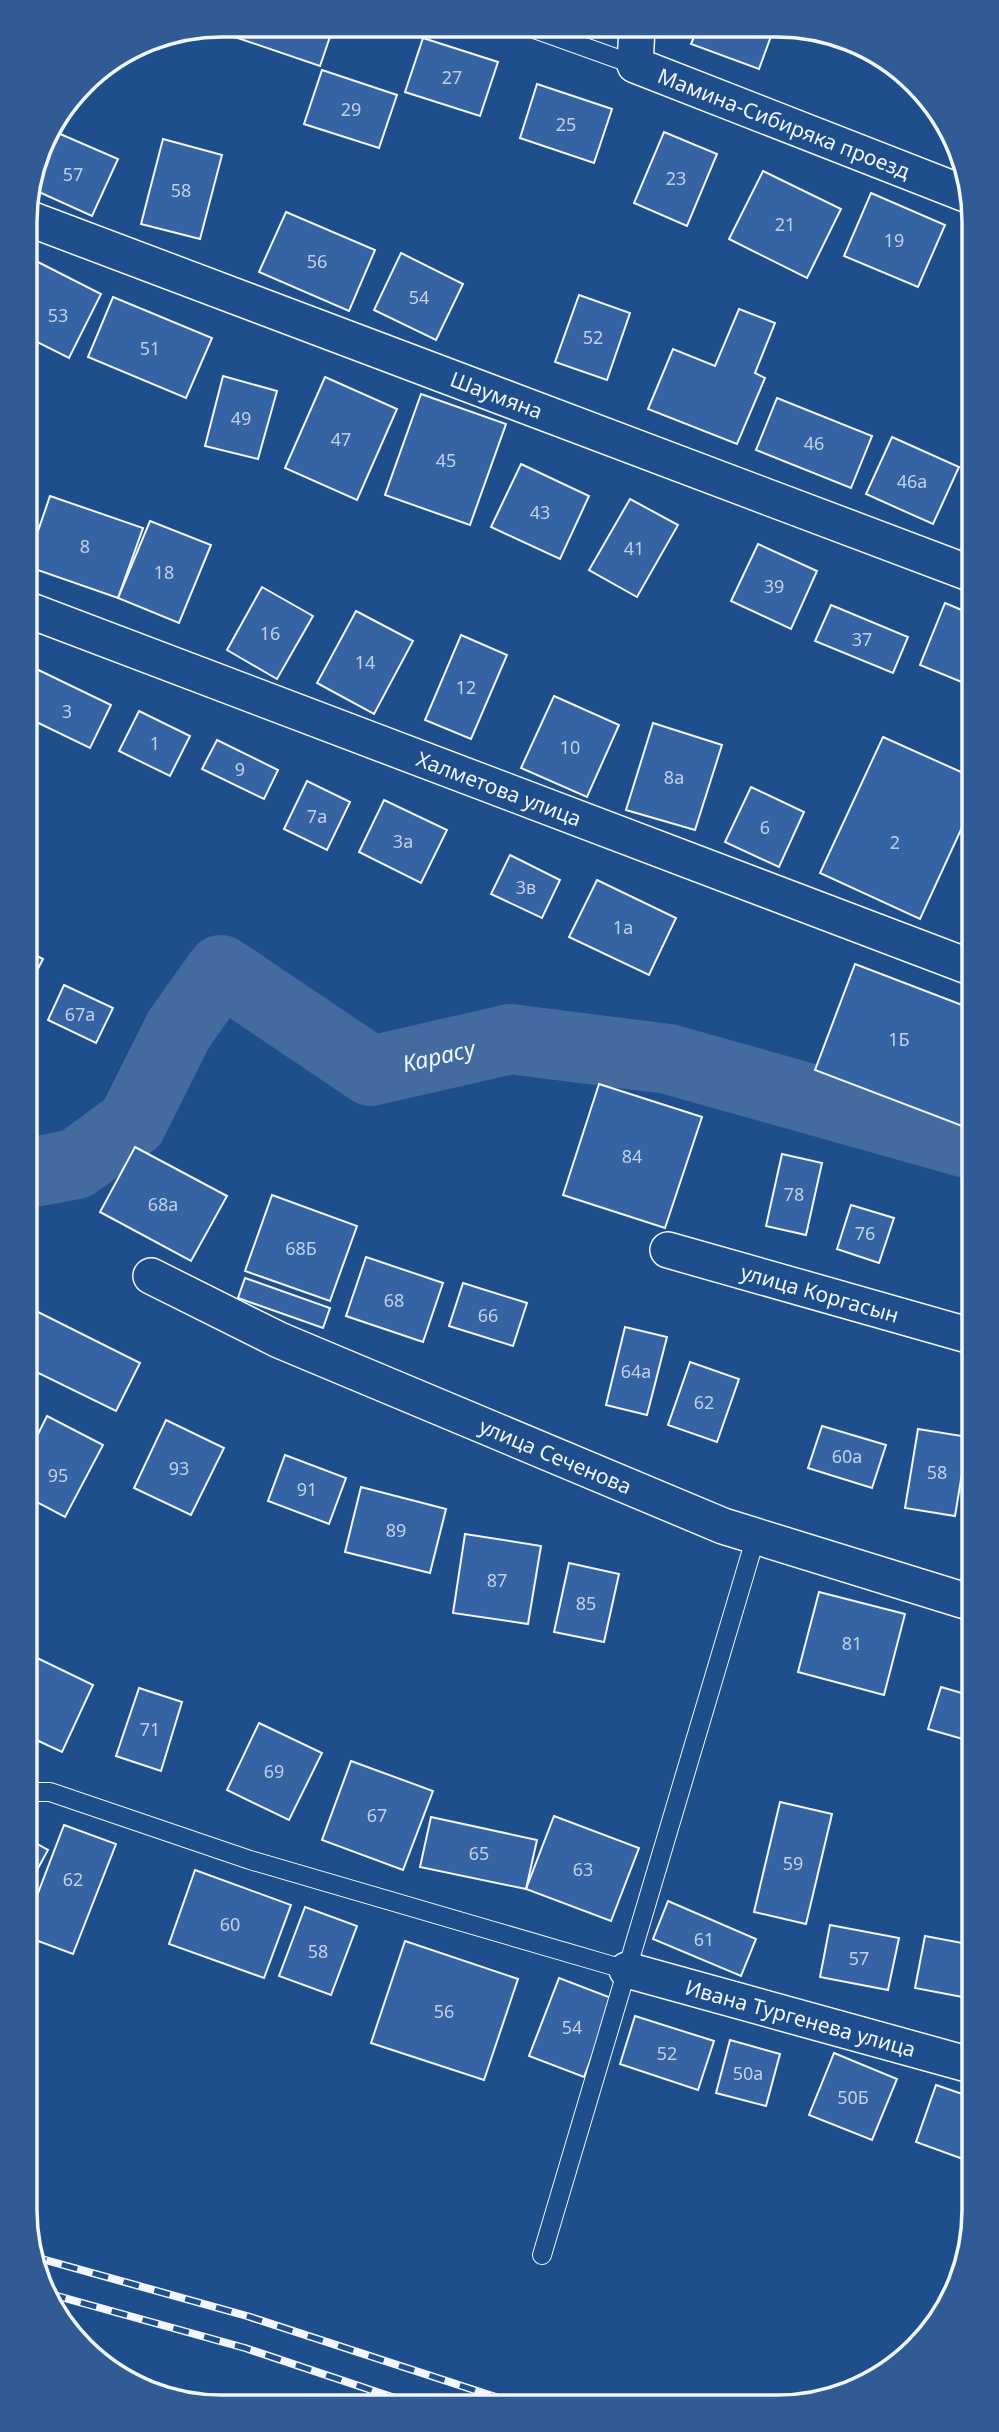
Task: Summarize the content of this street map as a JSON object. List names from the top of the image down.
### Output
{
  "streets": {
    "street": [
      "Мамина-Сибиряка проезд",
      "Шаумяна",
      "Халметова улица",
      "улица Коргасын",
      "улица Сеченова",
      "Ивана Тургенева улица"
    ]
  },
  "water": ["Карасу"],
  "house_numbers": [
    "27",
    "29",
    "25",
    "57",
    "23",
    "58",
    "21",
    "19",
    "56",
    "54",
    "53",
    "52",
    "51",
    "49",
    "47",
    "46",
    "45",
    "46а",
    "43",
    "8",
    "41",
    "18",
    "39",
    "16",
    "37",
    "14",
    "12",
    "3",
    "1",
    "10",
    "9",
    "8а",
    "7а",
    "6",
    "3а",
    "2",
    "3в",
    "1а",
    "67а",
    "1Б",
    "84",
    "78",
    "68а",
    "76",
    "68Б",
    "68",
    "66",
    "64а",
    "62",
    "60а",
    "93",
    "58",
    "95",
    "91",
    "89",
    "87",
    "85",
    "81",
    "71",
    "69",
    "67",
    "65",
    "59",
    "63",
    "62",
    "60",
    "61",
    "58",
    "57",
    "56",
    "54",
    "52",
    "50а",
    "50Б"
  ]
}
